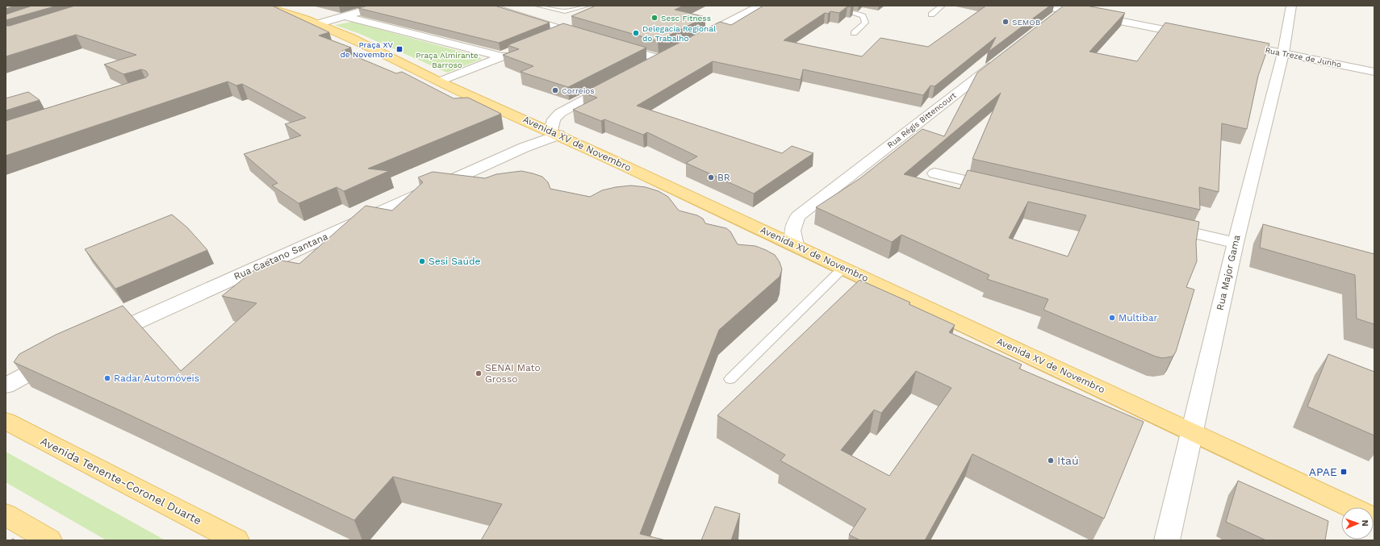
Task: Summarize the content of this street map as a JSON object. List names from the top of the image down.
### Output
{
  "streets": {
    "main road": ["Avenida XV de Novembro", "Avenida Tenente-Coronel Duarte"],
    "street": [
      "Rua Treze de Junho",
      "Rua Régis Bittencourt",
      "Rua Caetano Santana",
      "Rua Major Gama"
    ]
  },
  "crossings": [
    ["Rua Treze de Junho", "Rua Major Gama"],
    ["Rua Régis Bittencourt", "Avenida XV de Novembro"],
    ["Avenida XV de Novembro", "Rua Caetano Santana"],
    ["Avenida XV de Novembro", "Rua Major Gama"]
  ],
  "parks": ["Praça Almirante Barroso"],
  "places": {
    "other": [
      "Sesc Fitness",
      "SEMOB",
      "Delegacia Regional do Trabalho",
      "Correios",
      "BR",
      "Sesi Saúde",
      "Multibar",
      "SENAI Mato Grosso",
      "Radar Automóveis",
      "Itaú"
    ],
    "transit": ["Praça XV de Novembro", "APAE"]
  },
  "north": "right"
}
